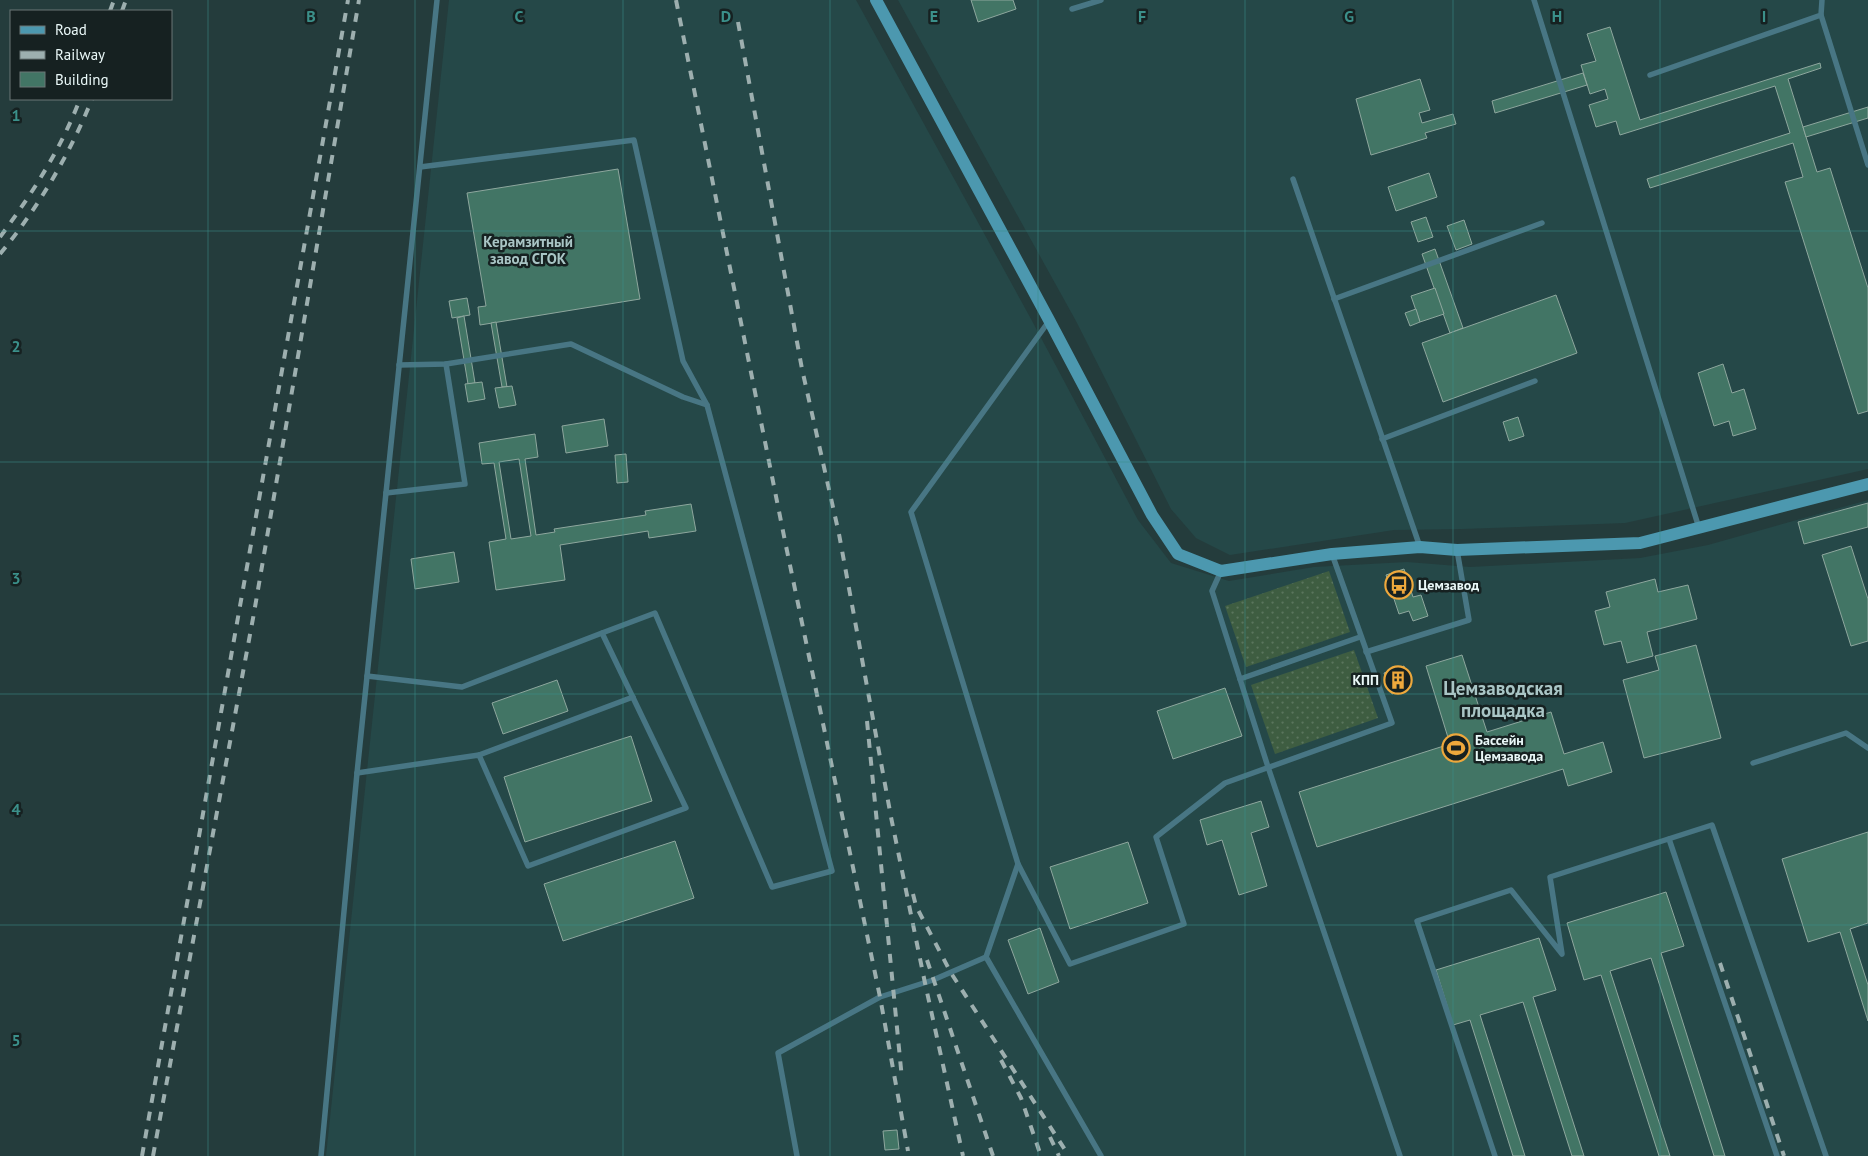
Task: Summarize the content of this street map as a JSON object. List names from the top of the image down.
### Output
{
  "districts": ["Керамзитный завод СГОК", "Цемзаводская площадка"],
  "places": {
    "bus stop": ["Цемзавод"],
    "building": ["КПП"],
    "sports": ["Бассейн Цемзавода"]
  },
  "legend": ["Road", "Railway", "Building"],
  "grid": {
    "columns": [
      "B",
      "C",
      "D",
      "E",
      "F",
      "G",
      "H",
      "I"
    ],
    "rows": [
      "1",
      "2",
      "3",
      "4",
      "5"
    ]
  }
}
